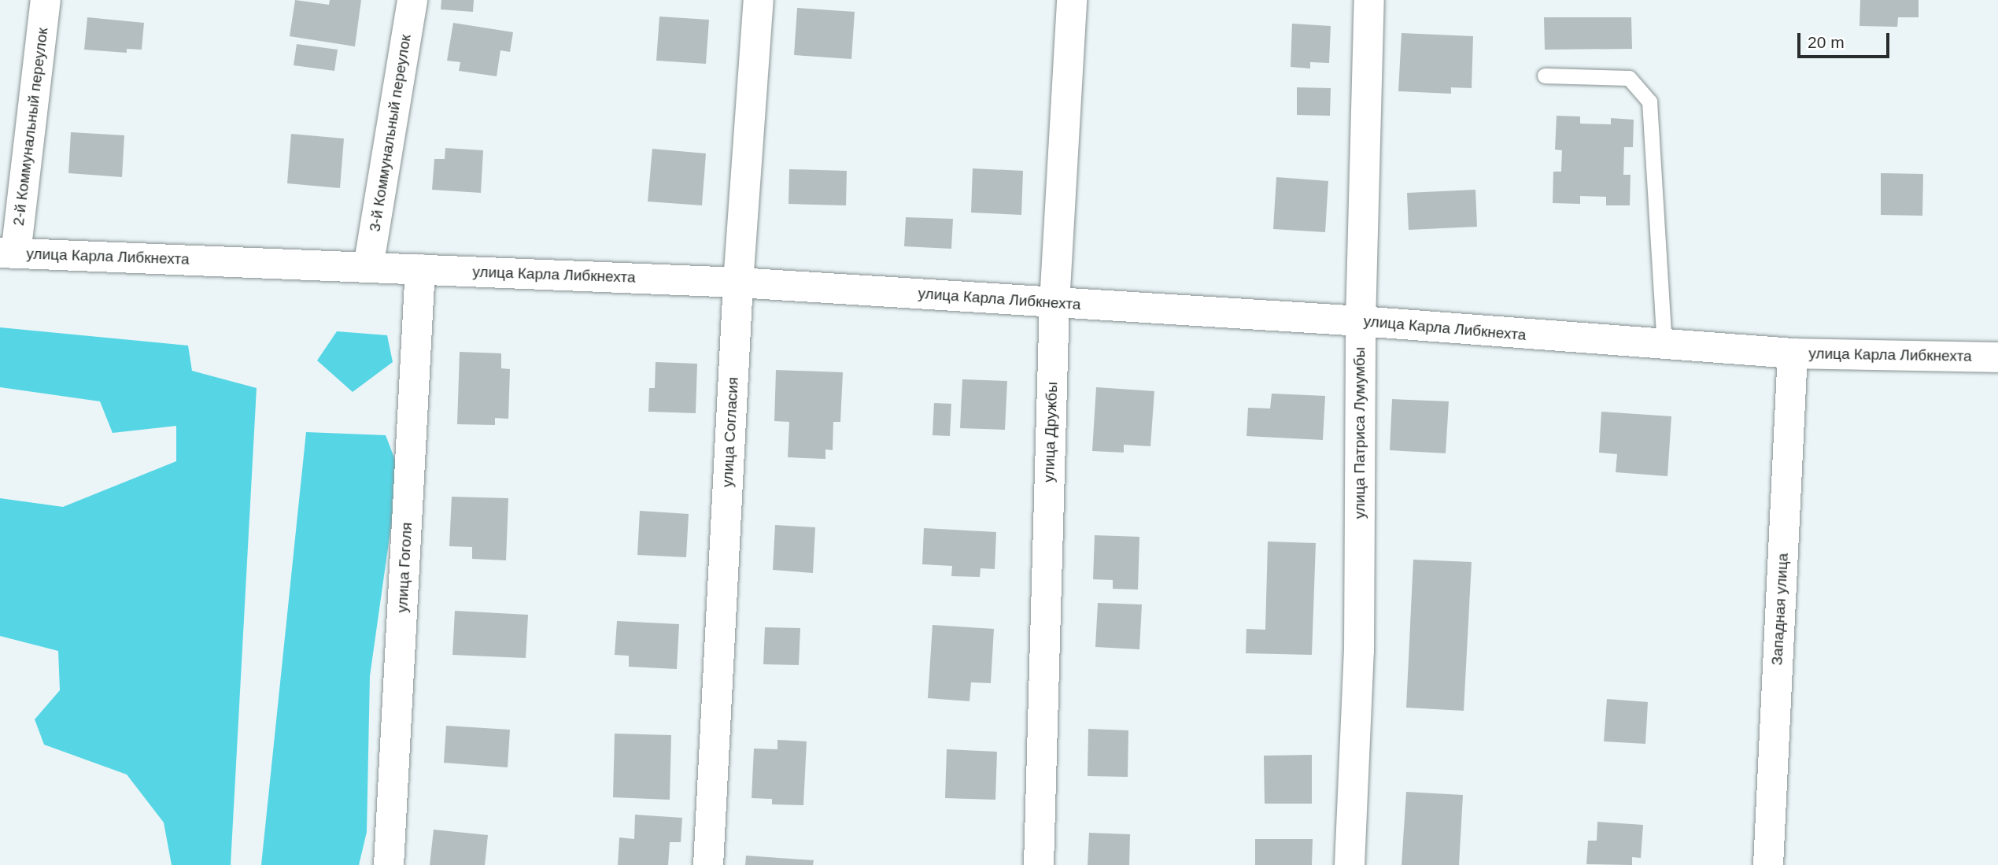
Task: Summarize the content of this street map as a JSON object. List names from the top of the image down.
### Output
{
  "streets": {
    "street": [
      "2-й Коммунальный переулок",
      "3-й Коммунальный переулок",
      "улица Карла Либкнехта",
      "улица Согласия",
      "улица Дружбы",
      "улица Патриса Лумумбы",
      "улица Гоголя",
      "Западная улица"
    ]
  },
  "crossings": [
    ["2-й Коммунальный переулок", "улица Карла Либкнехта"],
    ["3-й Коммунальный переулок", "улица Карла Либкнехта"],
    ["улица Карла Либкнехта", "улица Согласия"],
    ["улица Карла Либкнехта", "улица Дружбы"],
    ["улица Карла Либкнехта", "улица Патриса Лумумбы"],
    ["улица Карла Либкнехта", "улица Гоголя"],
    ["улица Карла Либкнехта", "Западная улица"]
  ],
  "scale_bar": "20 m"
}
